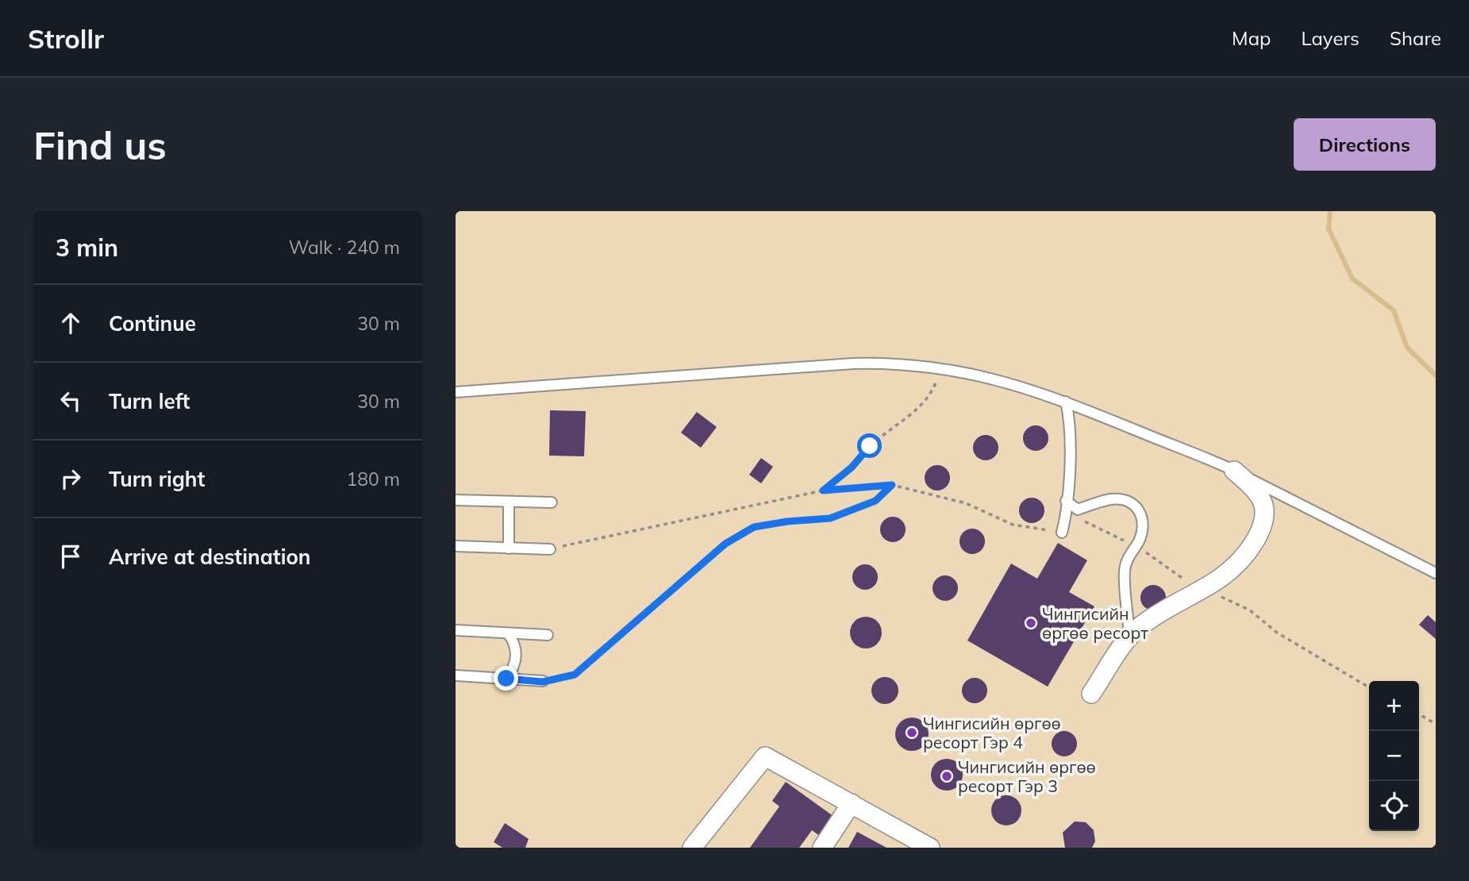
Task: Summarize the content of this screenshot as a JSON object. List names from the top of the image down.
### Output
{
  "places": ["Чингисийн өргөө ресорт", "Чингисийн өргөө ресорт Гэр 4", "Чингисийн өргөө ресорт Гэр 3"],
  "page": {
    "header": "Strollr",
    "nav": ["Map", "Layers", "Share"],
    "buttons": "Directions",
    "title": "Find us",
    "heading": ["3 min", "Walk · 240 m"],
    "list": [
      ["Continue", "30 m"],
      ["Turn left", "30 m"],
      ["Turn right", "180 m"],
      "Arrive at destination"
    ],
    "map_buttons": ["+", "−"]
  }
}
